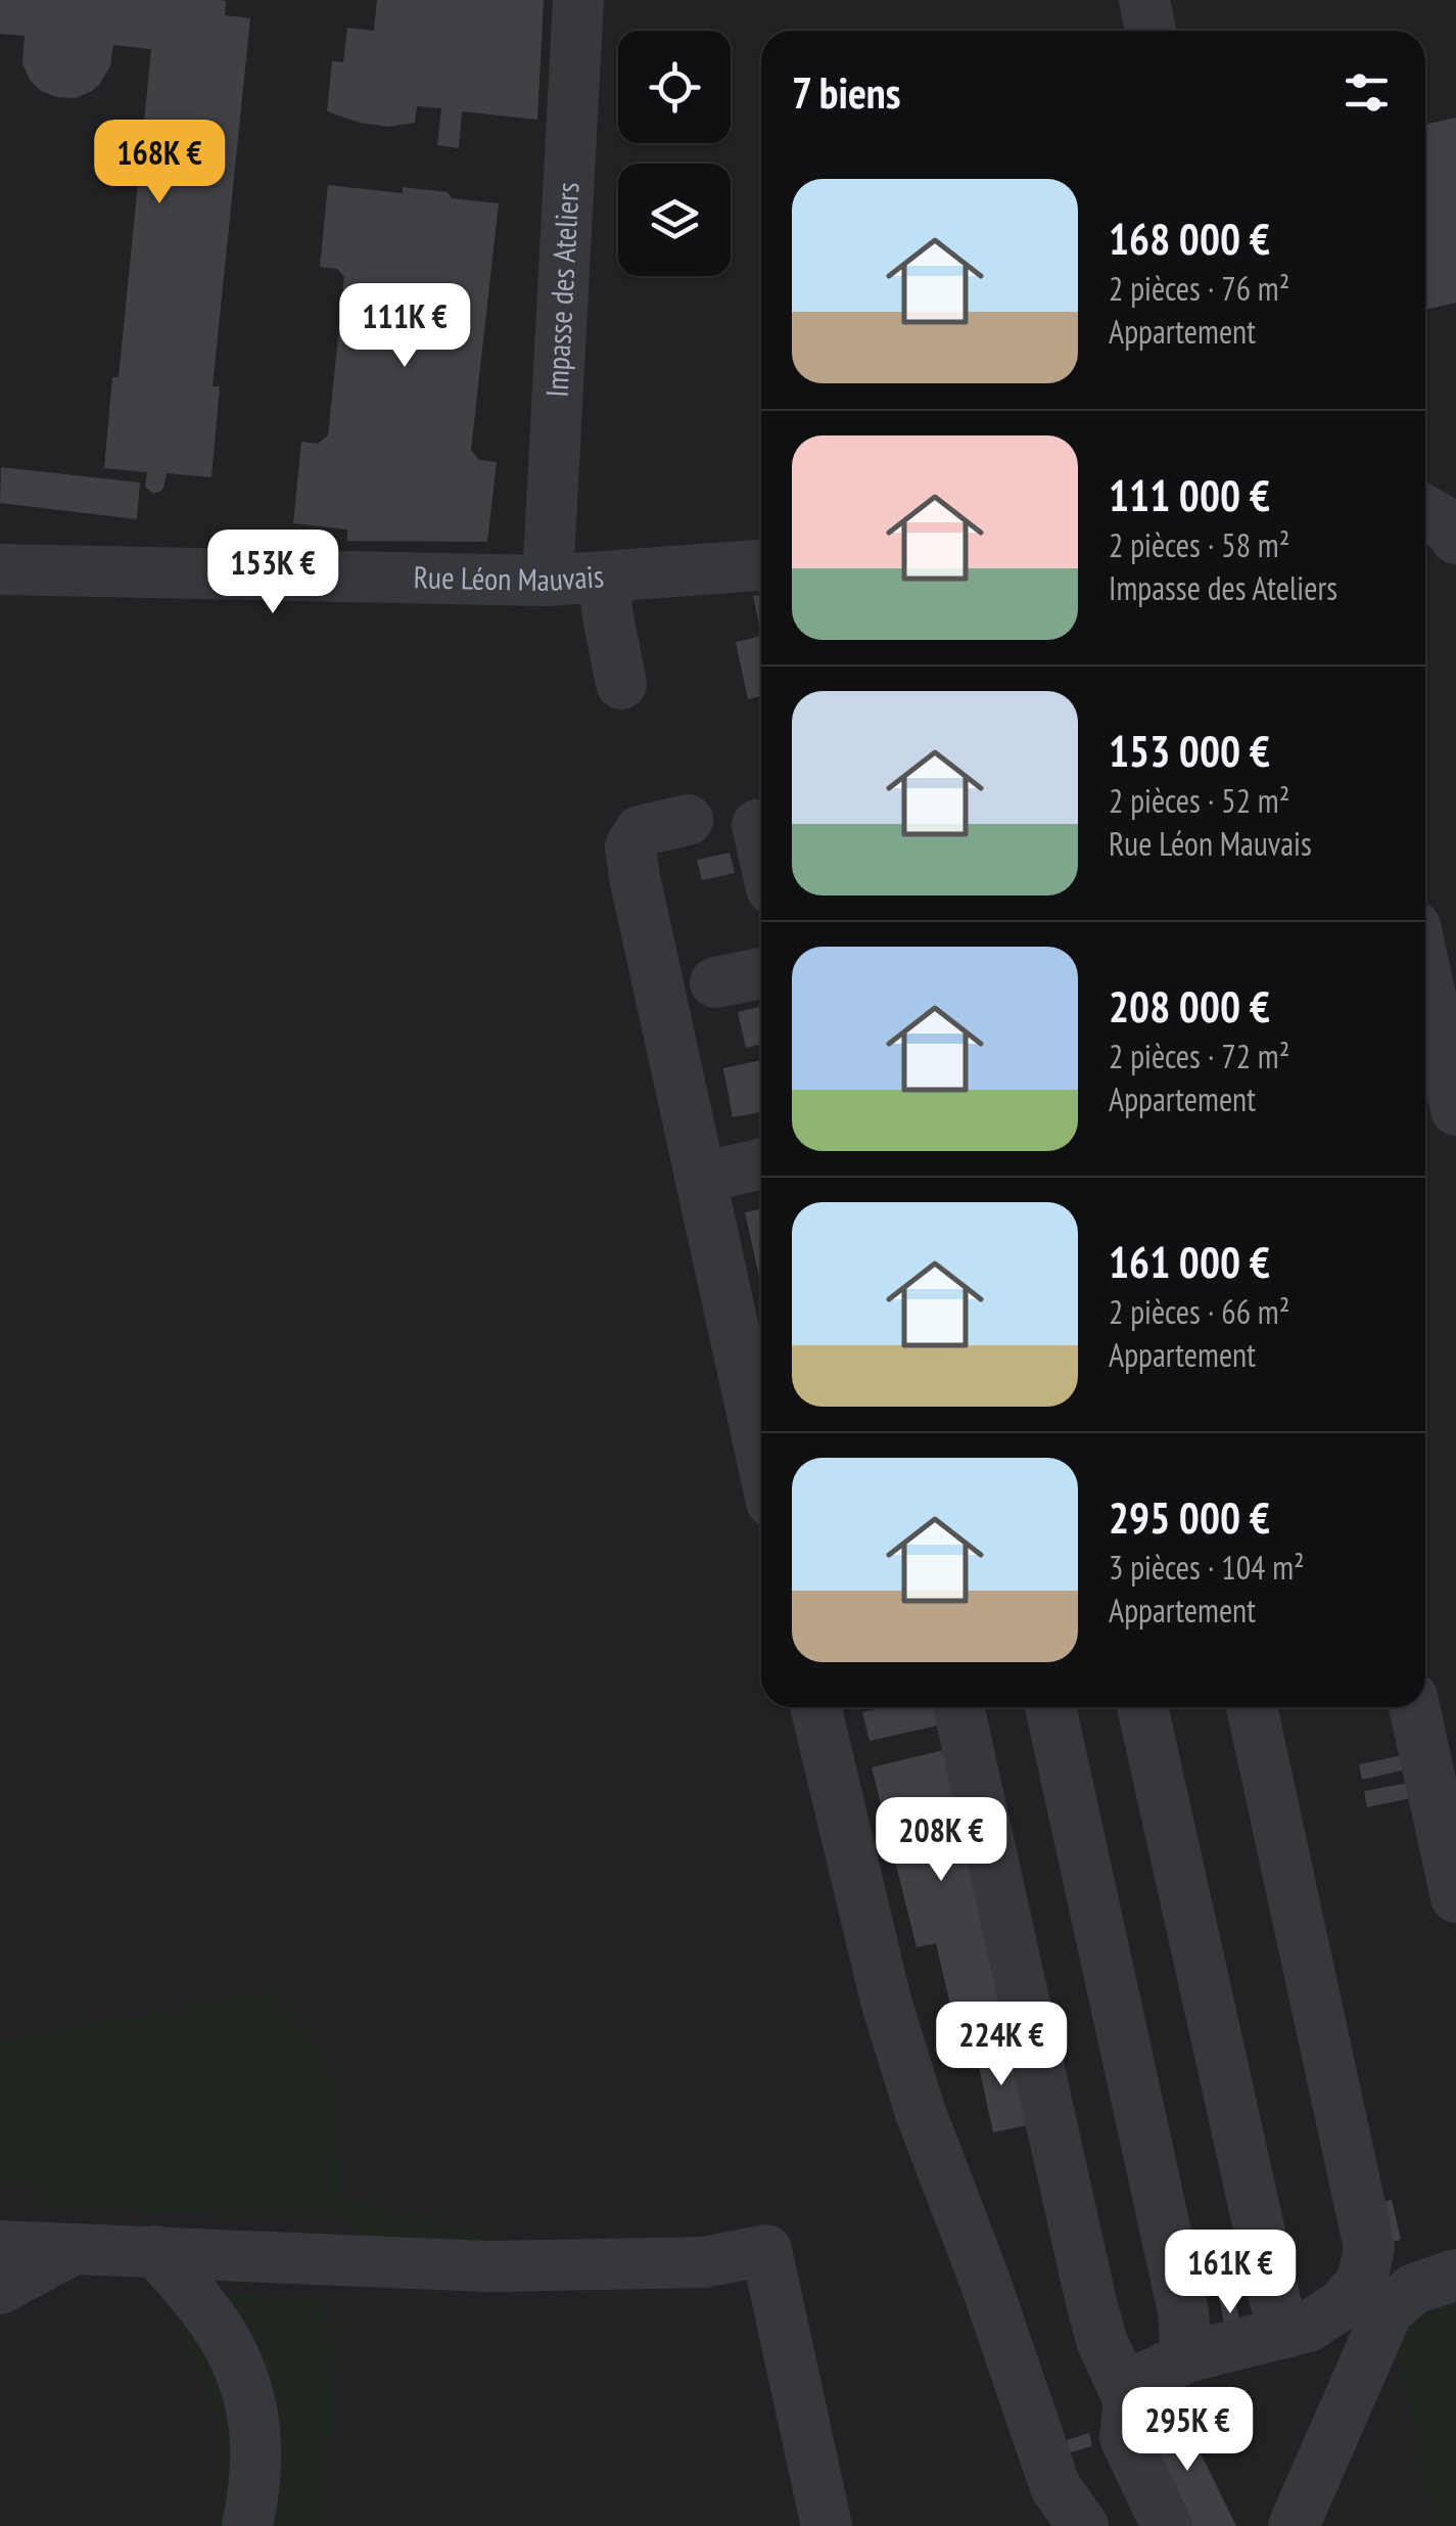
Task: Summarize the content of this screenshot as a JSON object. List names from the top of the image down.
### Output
{
  "streets": {
    "street": ["Impasse des Ateliers", "Rue Léon Mauvais"]
  },
  "crossings": [
    ["Impasse des Ateliers", "Rue Léon Mauvais"]
  ],
  "page": {
    "heading": "7 biens",
    "price": [
      "168K €",
      "111K €",
      "153K €",
      "208K €",
      "224K €",
      "161K €",
      "295K €"
    ],
    "list": [
      {
        "name": "168 000 €",
        "note": "2 pièces · 76 m² · Appartement"
      },
      {
        "name": "111 000 €",
        "note": "2 pièces · 58 m² · Impasse des Ateliers"
      },
      {
        "name": "153 000 €",
        "note": "2 pièces · 52 m² · Rue Léon Mauvais"
      },
      {
        "name": "208 000 €",
        "note": "2 pièces · 72 m² · Appartement"
      },
      {
        "name": "161 000 €",
        "note": "2 pièces · 66 m² · Appartement"
      },
      {
        "name": "295 000 €",
        "note": "3 pièces · 104 m² · Appartement"
      }
    ]
  }
}
